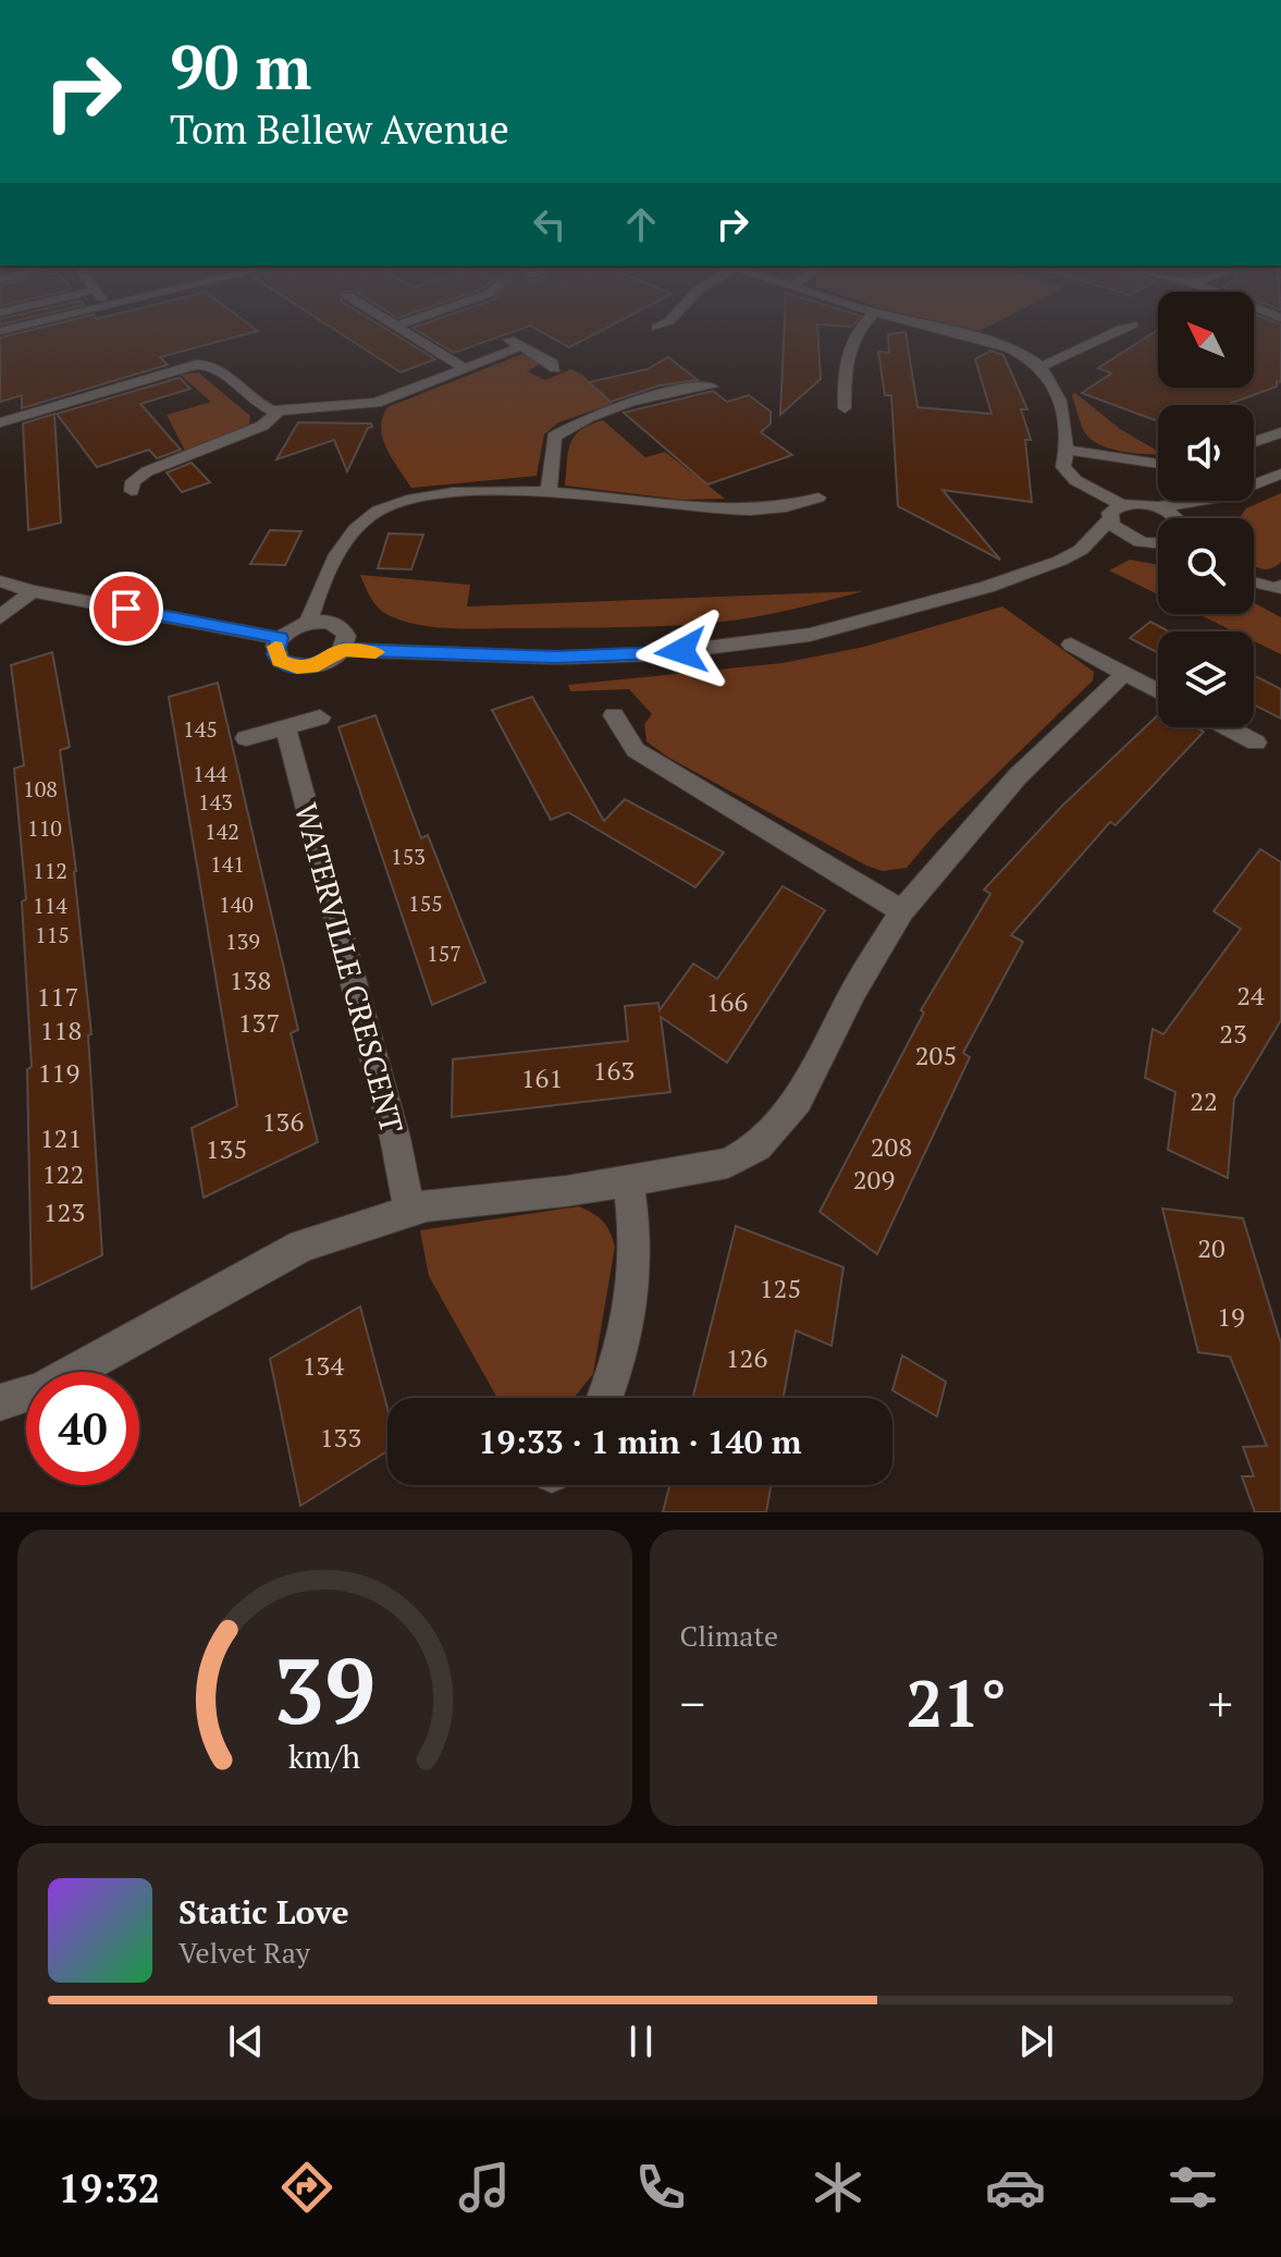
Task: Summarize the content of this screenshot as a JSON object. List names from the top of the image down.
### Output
{
  "streets": {
    "street": ["WATERVILLE CRESCENT"]
  },
  "house_numbers": [
    "145",
    "144",
    "108",
    "143",
    "110",
    "142",
    "153",
    "141",
    "112",
    "155",
    "140",
    "114",
    "115",
    "139",
    "157",
    "138",
    "24",
    "117",
    "166",
    "137",
    "118",
    "23",
    "205",
    "163",
    "119",
    "161",
    "22",
    "136",
    "121",
    "208",
    "135",
    "122",
    "209",
    "123",
    "20",
    "125",
    "19",
    "126",
    "134",
    "133"
  ],
  "north": "top left",
  "page": {
    "turn": ["90 m", "Tom Bellew Avenue"],
    "limit": "40",
    "trip": "19:33 · 1 min · 140 m",
    "tile": "Climate",
    "heat": ["−", "21°", "+"],
    "song": ["Static Love", "Velvet Ray"],
    "tabs": "19:32",
    "gauge": ["39", "km/h"]
  }
}
